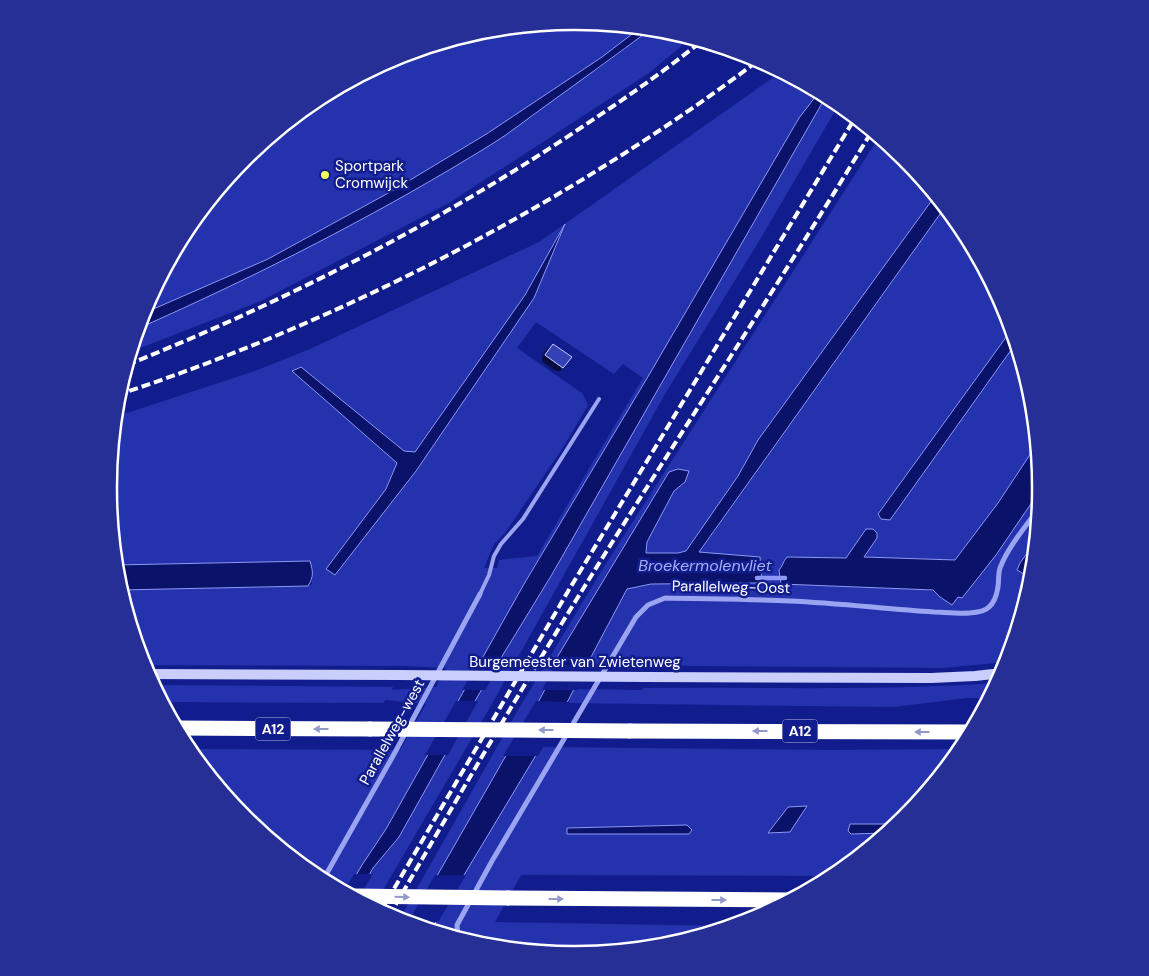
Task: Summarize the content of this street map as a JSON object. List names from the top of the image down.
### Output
{
  "streets": {
    "highway": ["A12"],
    "main road": ["Burgemeester van Zwietenweg"],
    "street": ["Parallelweg-Oost", "Parallelweg-west"]
  },
  "water": ["Broekermolenvliet"],
  "places": ["Sportpark Cromwijck"]
}
